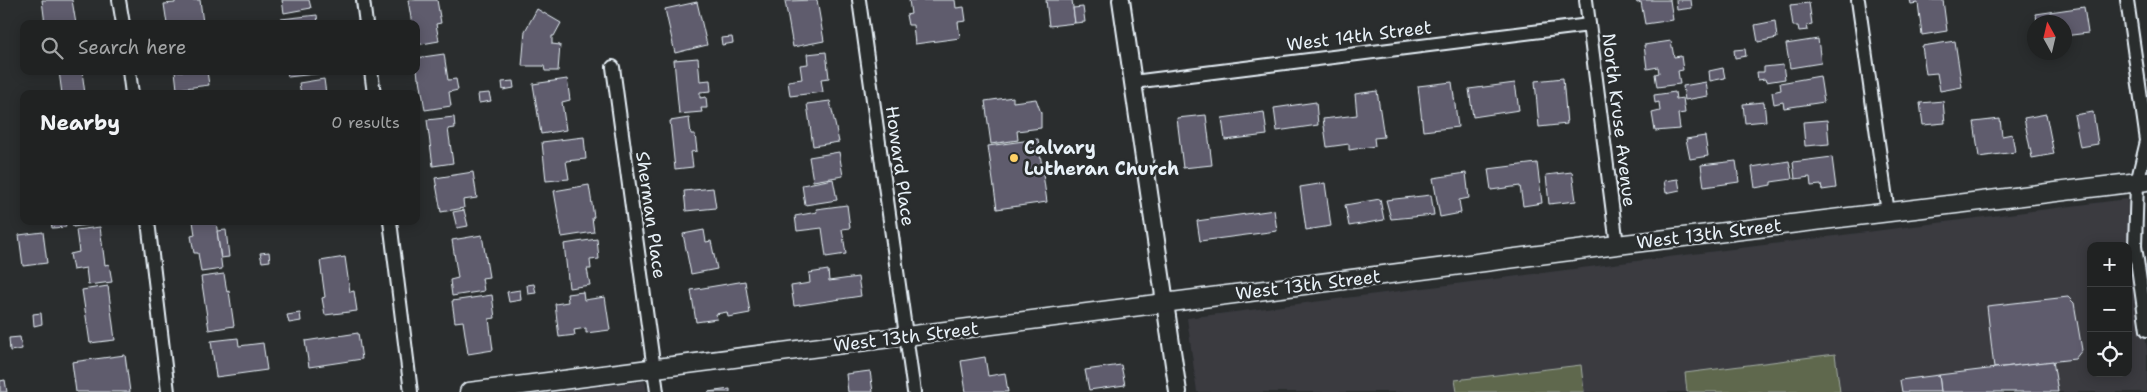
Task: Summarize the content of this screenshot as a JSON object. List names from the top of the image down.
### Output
{
  "streets": {
    "main road": ["West 13th Street"],
    "street": [
      "West 14th Street",
      "North Kruse Avenue",
      "Howard Place",
      "Sherman Place"
    ]
  },
  "crossings": [
    ["West 14th Street", "North Kruse Avenue"],
    ["North Kruse Avenue", "West 13th Street"],
    ["Howard Place", "West 13th Street"],
    ["Sherman Place", "West 13th Street"]
  ],
  "places": ["Calvary Lutheran Church"],
  "north": "top",
  "page": {
    "search": "Search here",
    "heading": ["Nearby", "0 results"],
    "map_buttons": ["+", "−"]
  }
}
